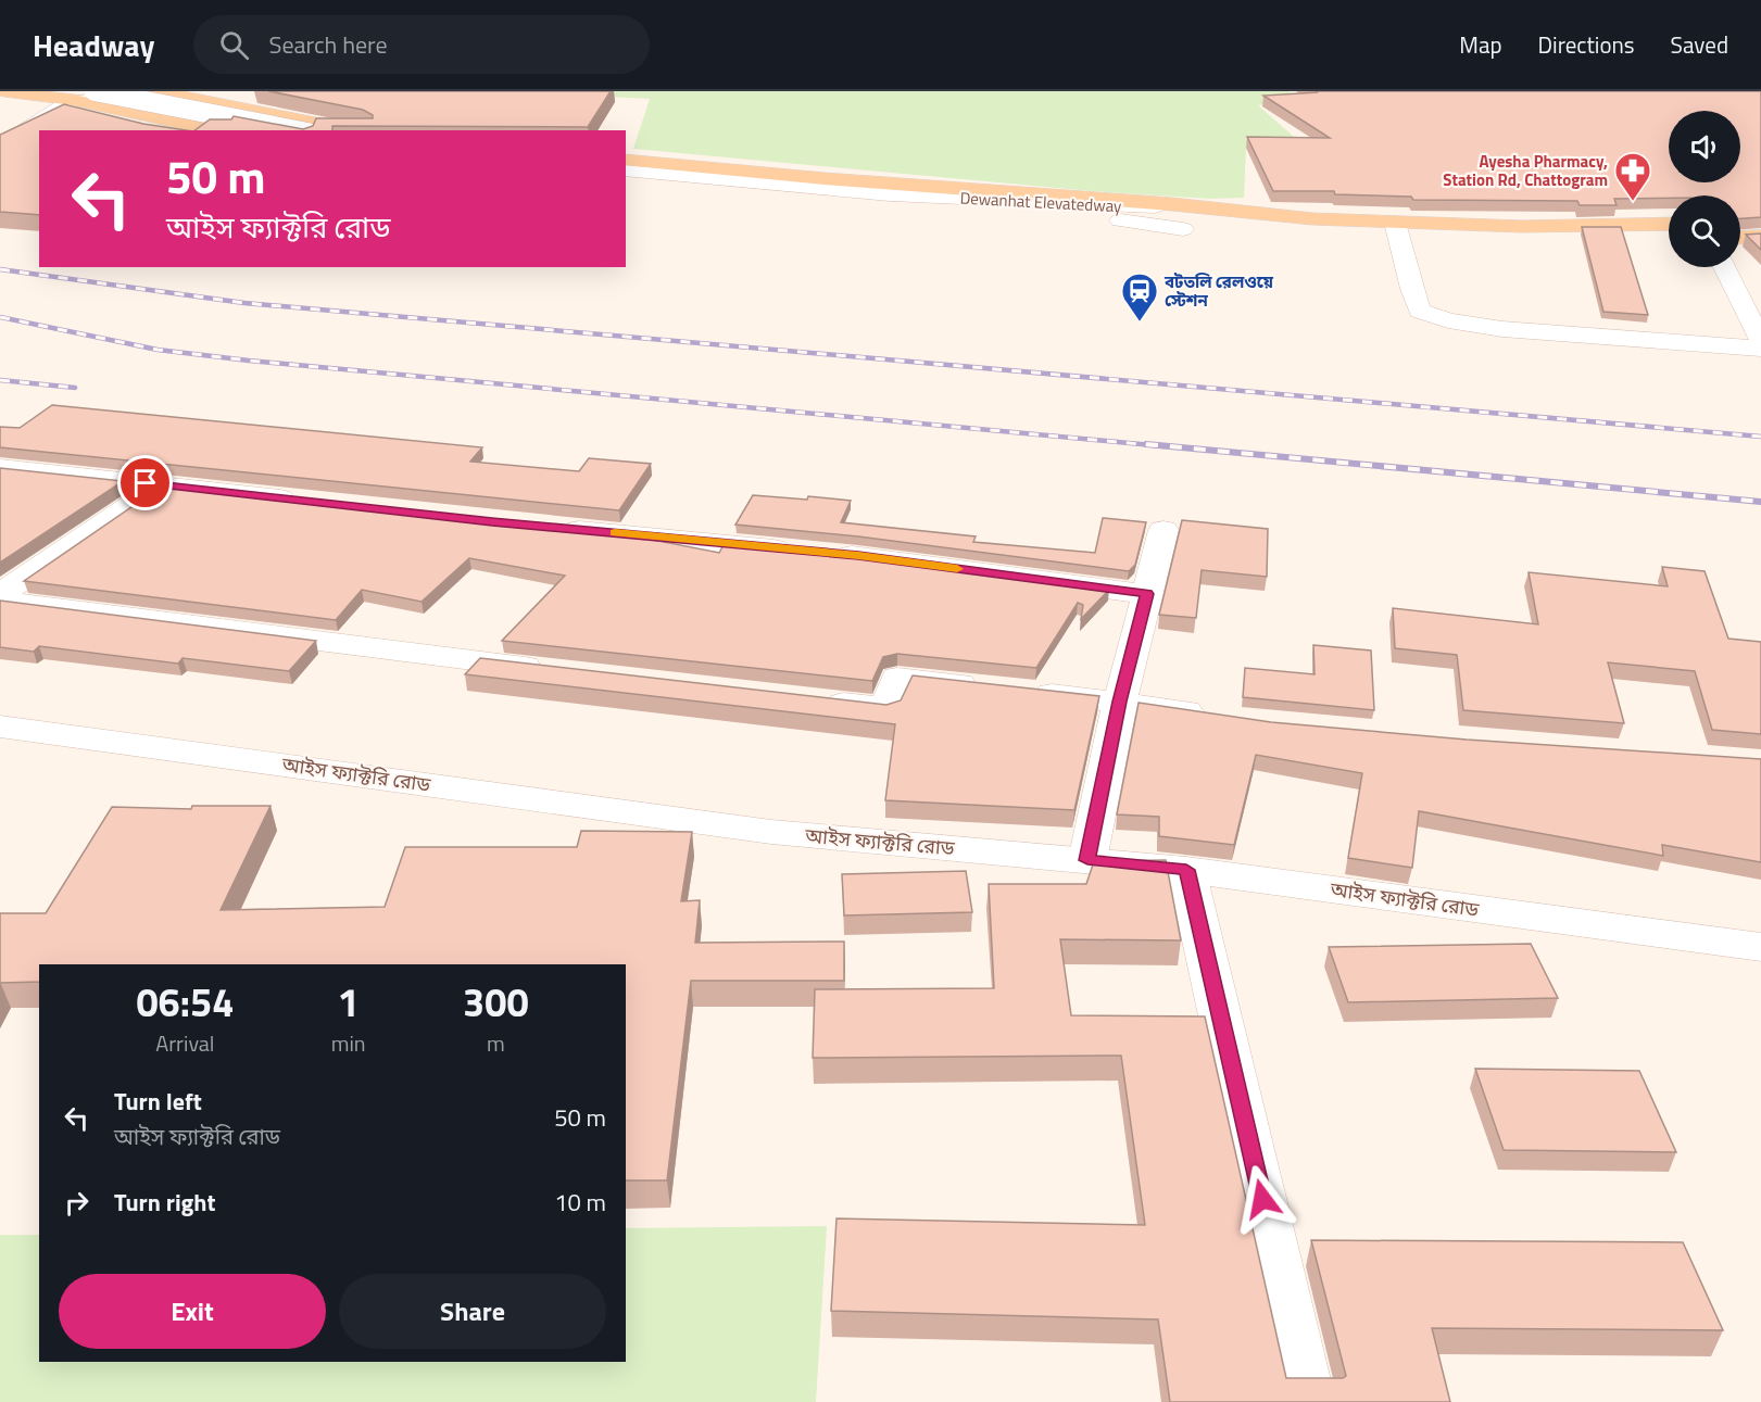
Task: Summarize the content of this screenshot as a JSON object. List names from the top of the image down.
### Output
{
  "streets": {
    "street": ["Dewanhat Elevatedway", "আইস ফ্যাক্টরি রোড"]
  },
  "places": {
    "pharmacy": ["Ayesha Pharmacy, Station Rd, Chattogram"],
    "station": ["বটতলি রেলওয়ে স্টেশন"]
  },
  "page": {
    "header": "Headway",
    "search": "Search here",
    "nav": ["Map", "Directions", "Saved"],
    "turn": ["50 m", "আইস ফ্যাক্টরি রোড"],
    "eta": [
      "06:54",
      "Arrival",
      "1",
      "min",
      "300",
      "m"
    ],
    "list": [
      {
        "name": "Turn left",
        "note": "আইস ফ্যাক্টরি রোড",
        "value": "50 m"
      },
      {
        "name": "Turn right",
        "value": "10 m"
      }
    ],
    "buttons": ["Exit", "Share"]
  }
}
